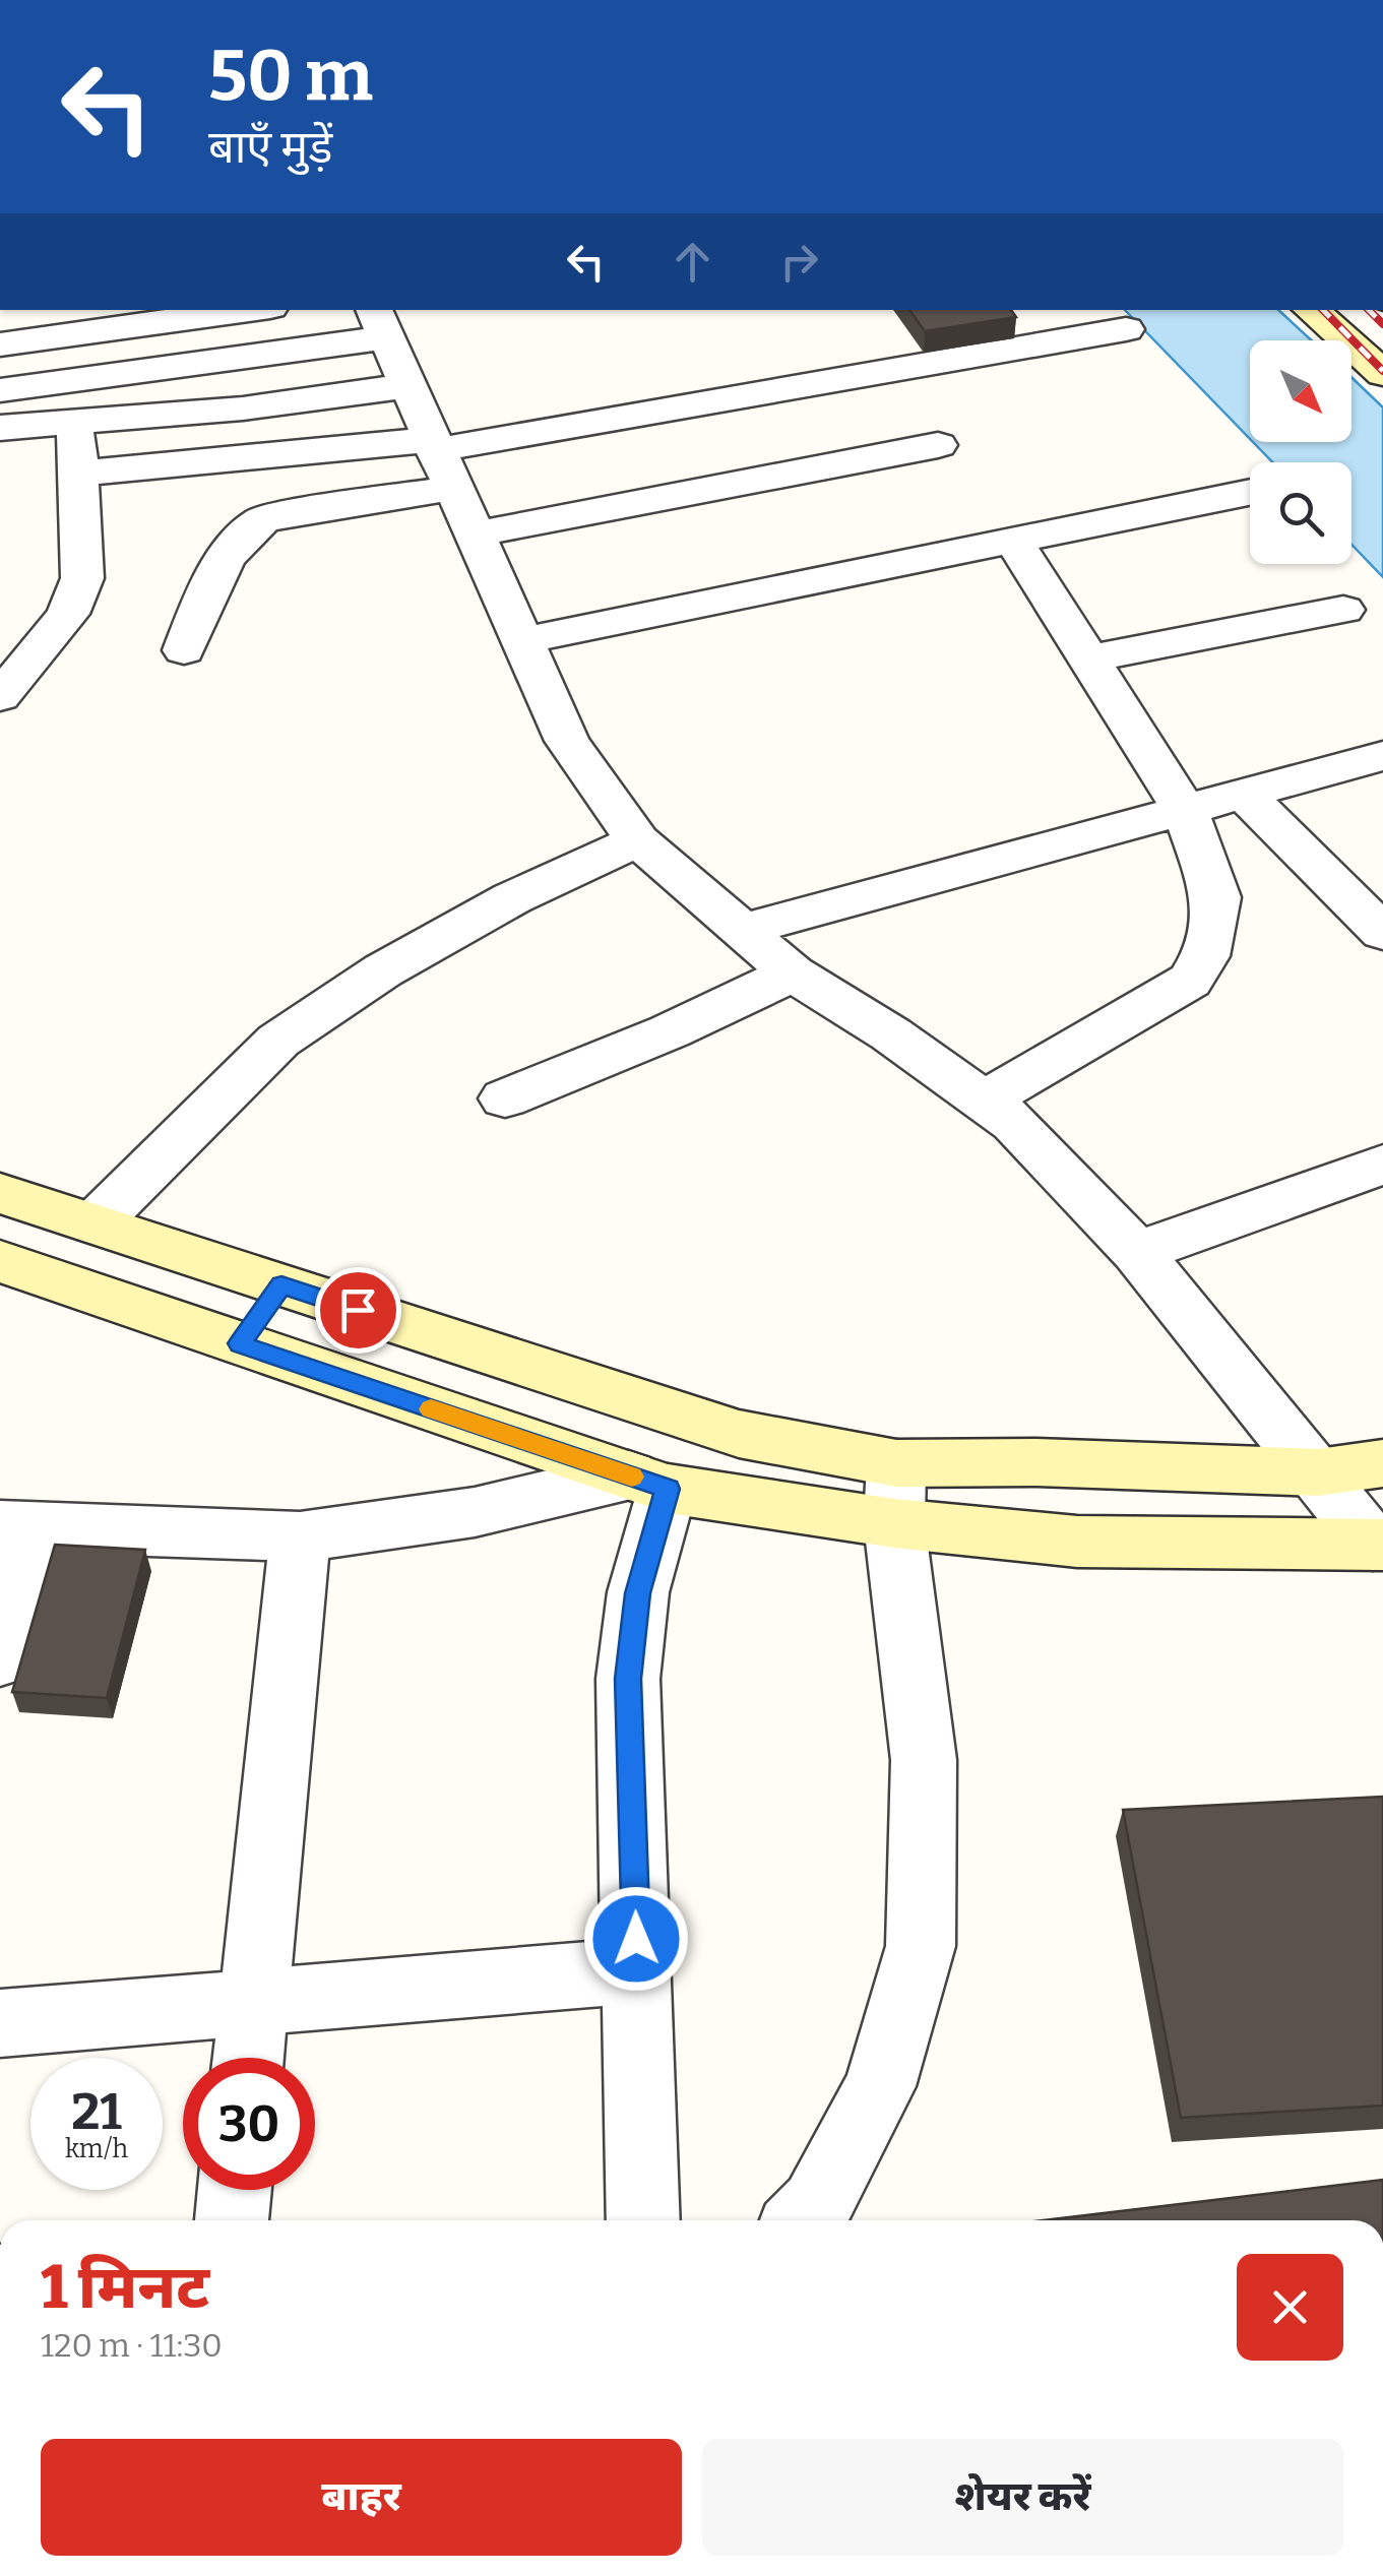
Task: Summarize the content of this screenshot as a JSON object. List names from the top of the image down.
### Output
{
  "north": "bottom right",
  "page": {
    "turn": ["50 m", "बाएँ मुड़ें"],
    "speed": "21 km/h",
    "limit": "30",
    "heading": ["1 मिनट", "120 m · 11:30"],
    "buttons": ["बाहर", "शेयर करें"]
  }
}
